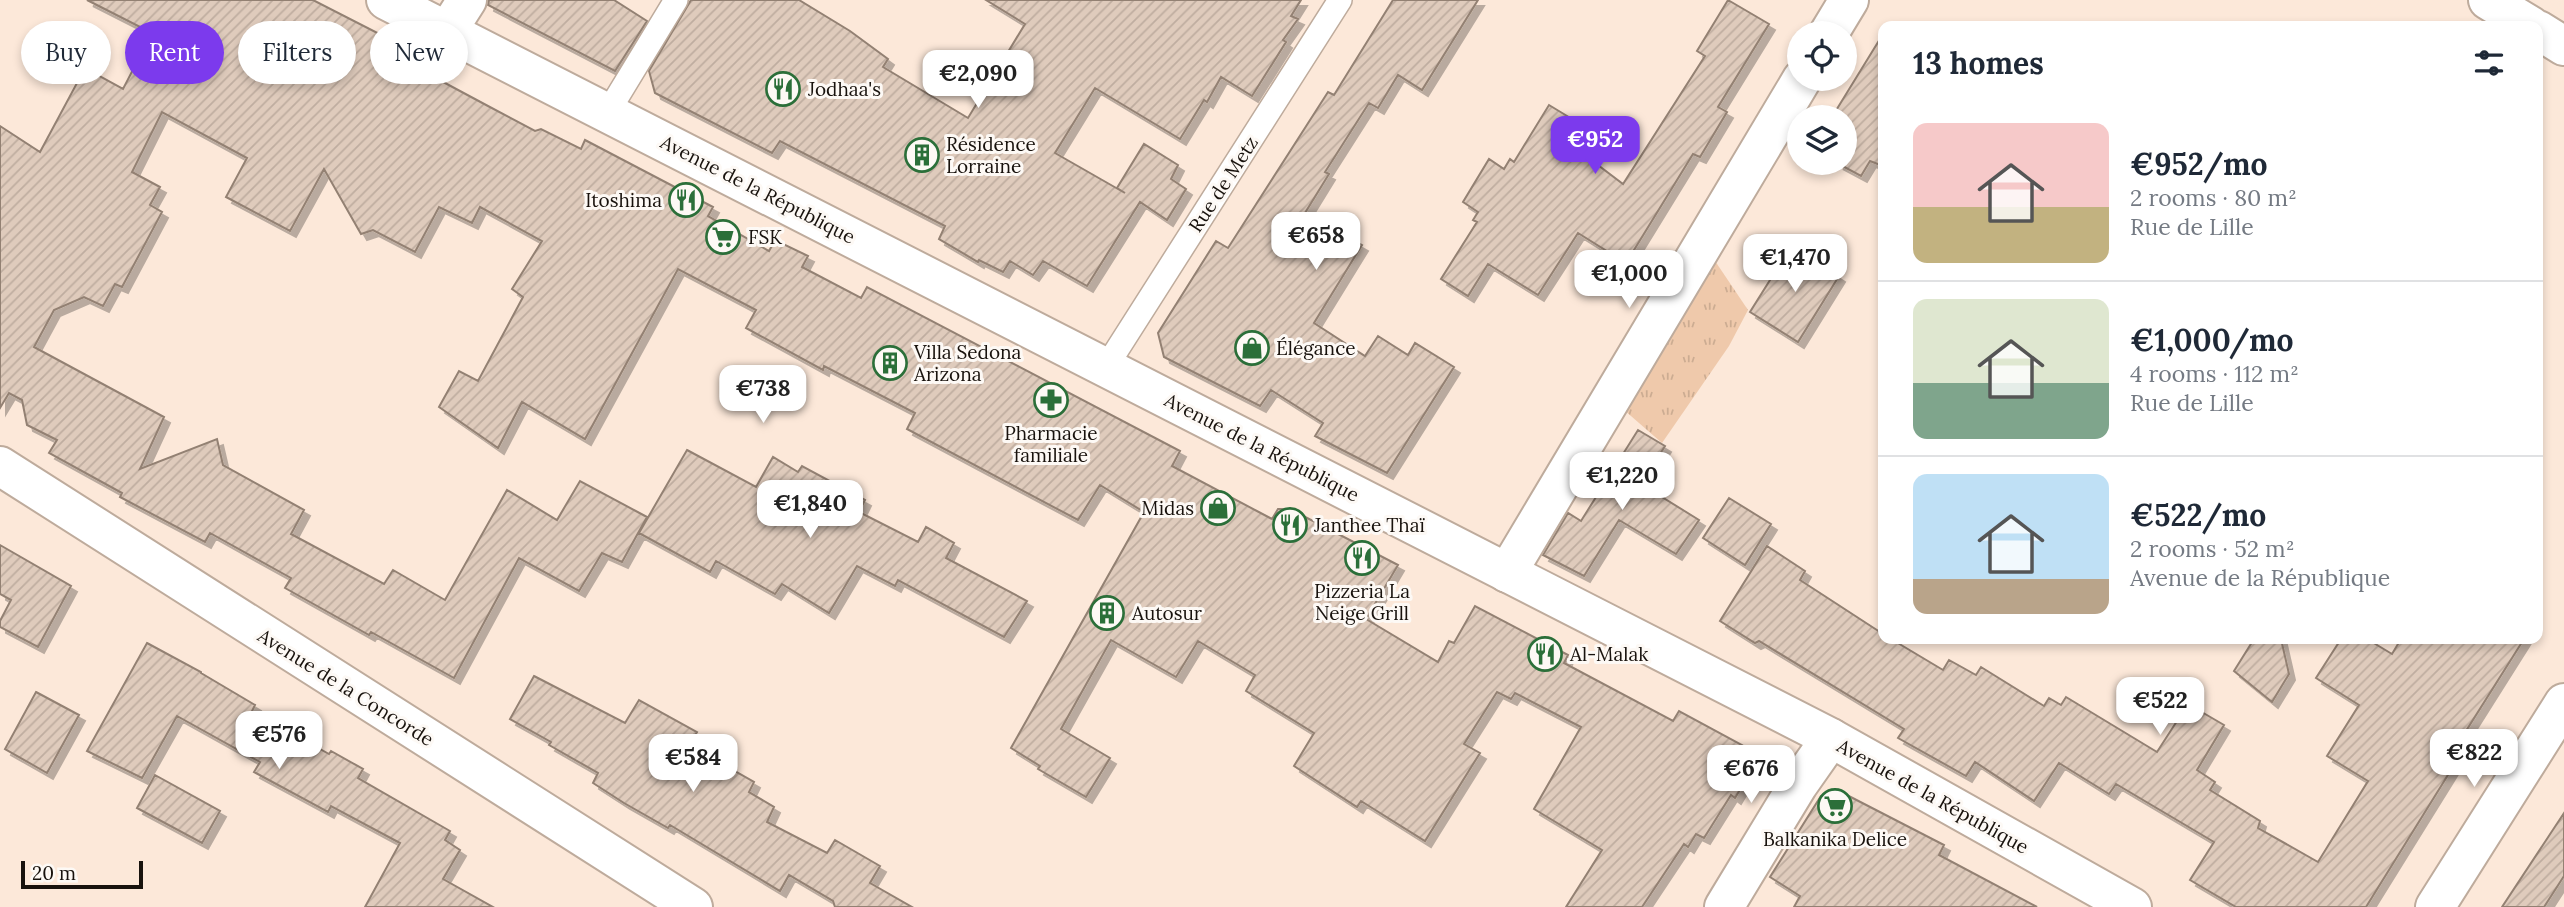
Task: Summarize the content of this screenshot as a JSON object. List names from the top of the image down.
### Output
{
  "streets": {
    "street": ["Avenue de la République", "Avenue de la Concorde"],
    "lane": ["Rue de Metz"]
  },
  "crossings": [
    ["Rue de Metz", "Avenue de la République"]
  ],
  "places": {
    "restaurant": [
      "Jodhaa's",
      "Itoshima",
      "Janthee Thaï",
      "Pizzeria La Neige Grill",
      "Al-Malak"
    ],
    "building": ["Résidence Lorraine", "Villa Sedona Arizona", "Autosur"],
    "supermarket": ["FSK", "Balkanika Delice"],
    "shop": ["Élégance", "Midas"],
    "pharmacy": ["Pharmacie familiale"]
  },
  "scale_bar": "20 m",
  "page": {
    "chip": [
      "Buy",
      "Rent",
      "Filters",
      "New"
    ],
    "heading": "13 homes",
    "price": [
      "€2,090",
      "€952",
      "€658",
      "€1,470",
      "€1,000",
      "€738",
      "€1,220",
      "€1,840",
      "€522",
      "€576",
      "€822",
      "€584",
      "€676"
    ],
    "list": [
      {
        "name": "€952/mo",
        "note": "2 rooms · 80 m² · Rue de Lille"
      },
      {
        "name": "€1,000/mo",
        "note": "4 rooms · 112 m² · Rue de Lille"
      },
      {
        "name": "€522/mo",
        "note": "2 rooms · 52 m² · Avenue de la République"
      }
    ],
    "scale": "20 m"
  }
}
